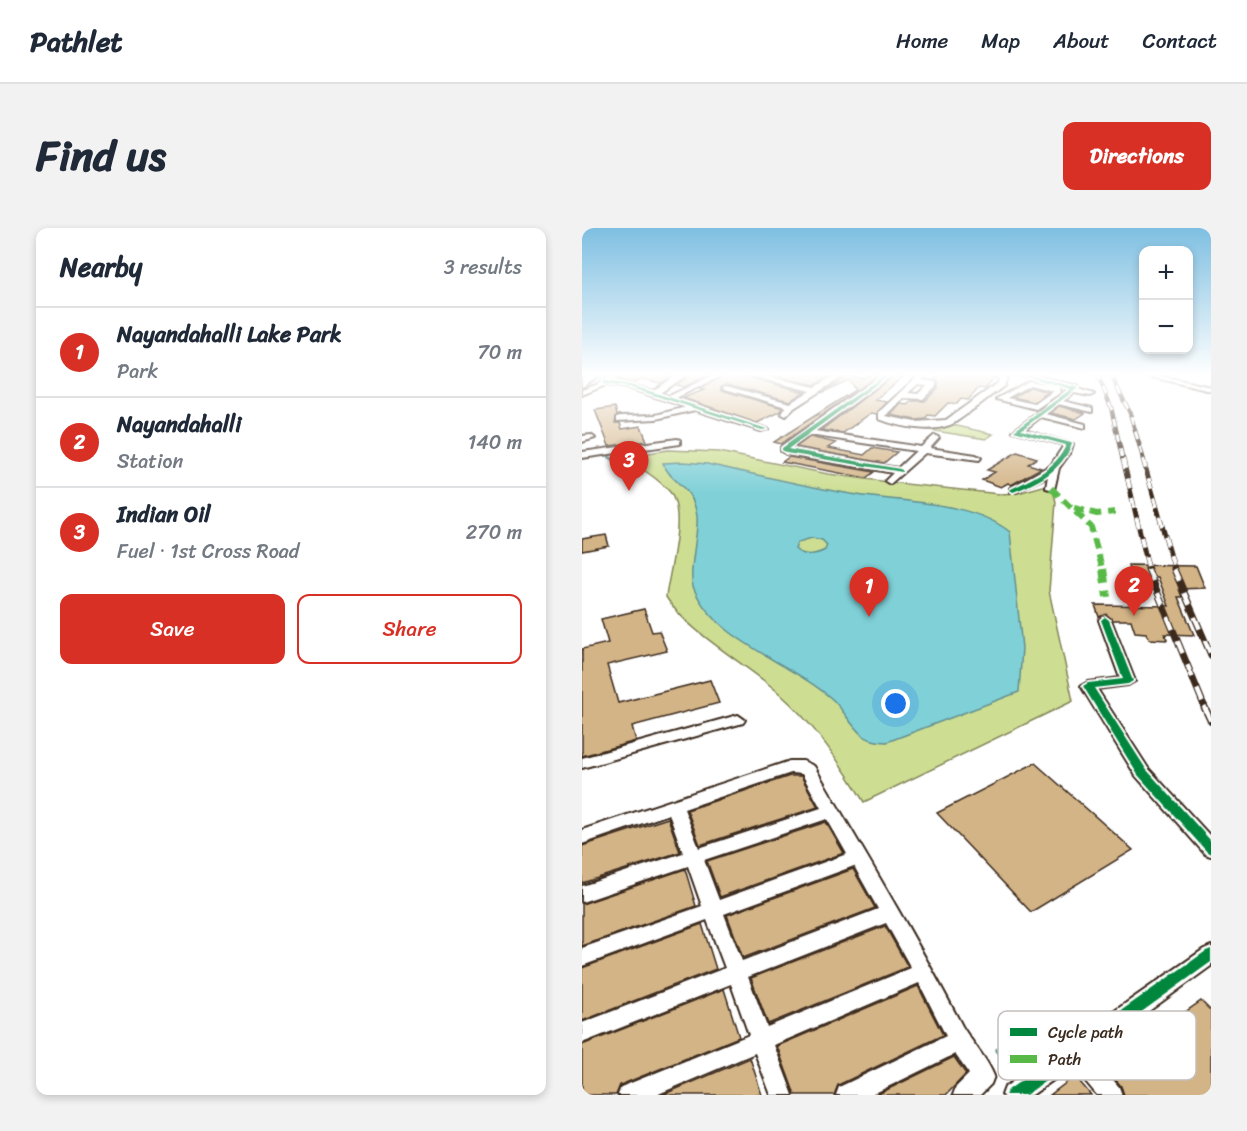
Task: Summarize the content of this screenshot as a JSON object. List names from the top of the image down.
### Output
{
  "legend": ["Cycle path", "Path"],
  "page": {
    "header": "Pathlet",
    "nav": [
      "Home",
      "Map",
      "About",
      "Contact"
    ],
    "title": "Find us",
    "buttons": [
      "Directions",
      ["Save", "Share"]
    ],
    "heading": ["Nearby", "3 results"],
    "map_buttons": ["+", "−"],
    "list": [
      {
        "mark": "1",
        "name": "Nayandahalli Lake Park",
        "note": "Park",
        "value": "70 m"
      },
      {
        "mark": "2",
        "name": "Nayandahalli",
        "note": "Station",
        "value": "140 m"
      },
      {
        "mark": "3",
        "name": "Indian Oil",
        "note": "Fuel · 1st Cross Road",
        "value": "270 m"
      }
    ],
    "pins": ["3", "2", "1"]
  }
}
